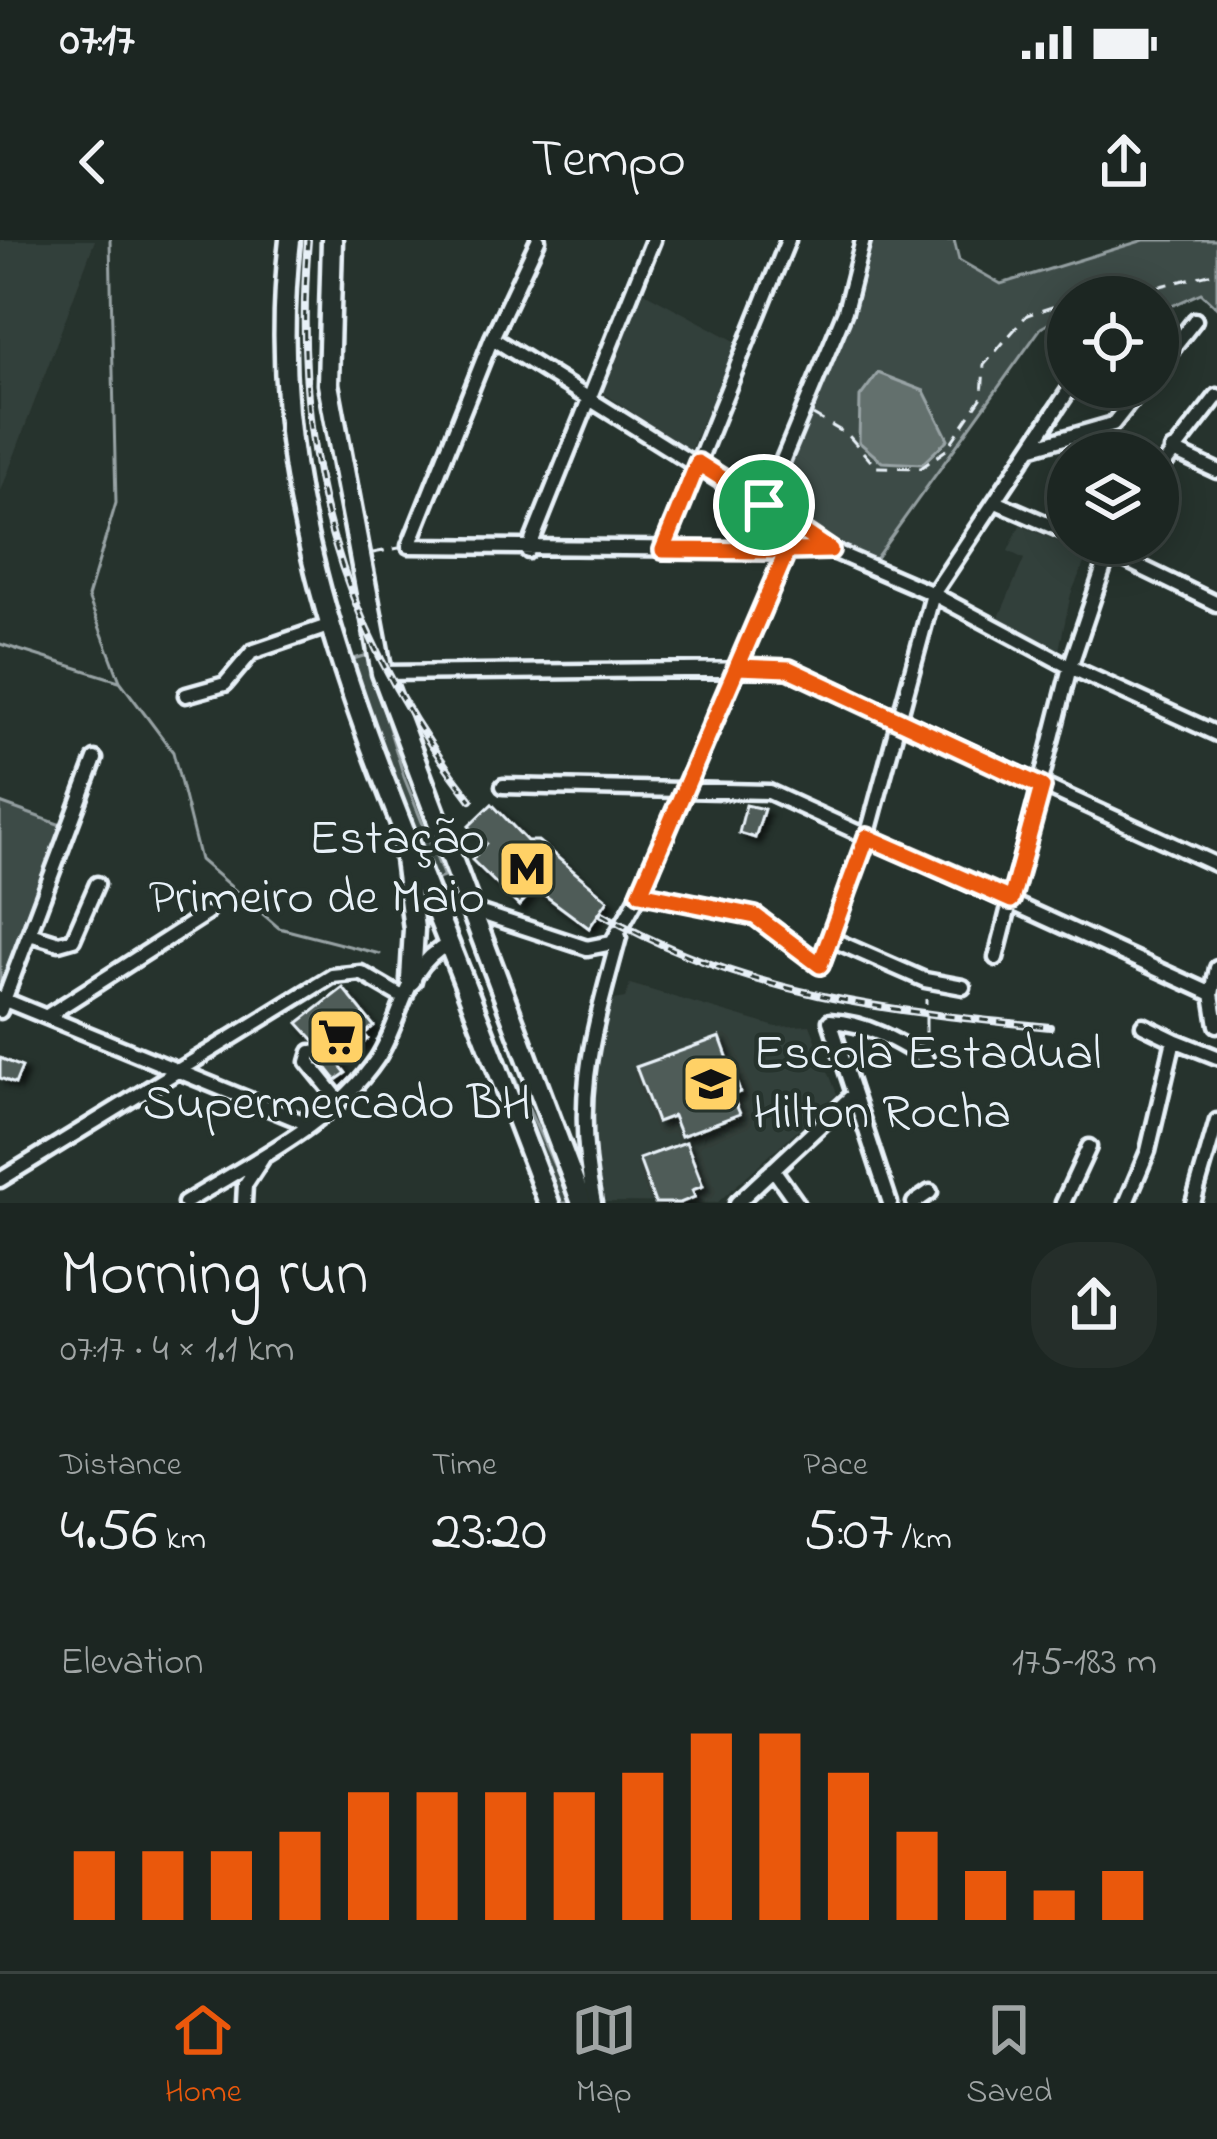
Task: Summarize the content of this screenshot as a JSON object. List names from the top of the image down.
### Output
{
  "places": {
    "metro station": ["Estação Primeiro de Maio"],
    "supermarket": ["Supermercado BH"],
    "school or university": ["Escola Estadual Hilton Rocha"]
  },
  "page": {
    "status": "07:17",
    "header": "Tempo",
    "heading": ["Morning run", "07:17 · 4 × 1.1 km"],
    "stats": [
      ["Distance", "4.56 km"],
      ["Time", "23:20"],
      ["Pace", "5:07 /km"]
    ],
    "chart": ["Elevation", "175–183 m"],
    "tabs": ["Home", "Map", "Saved"]
  }
}
